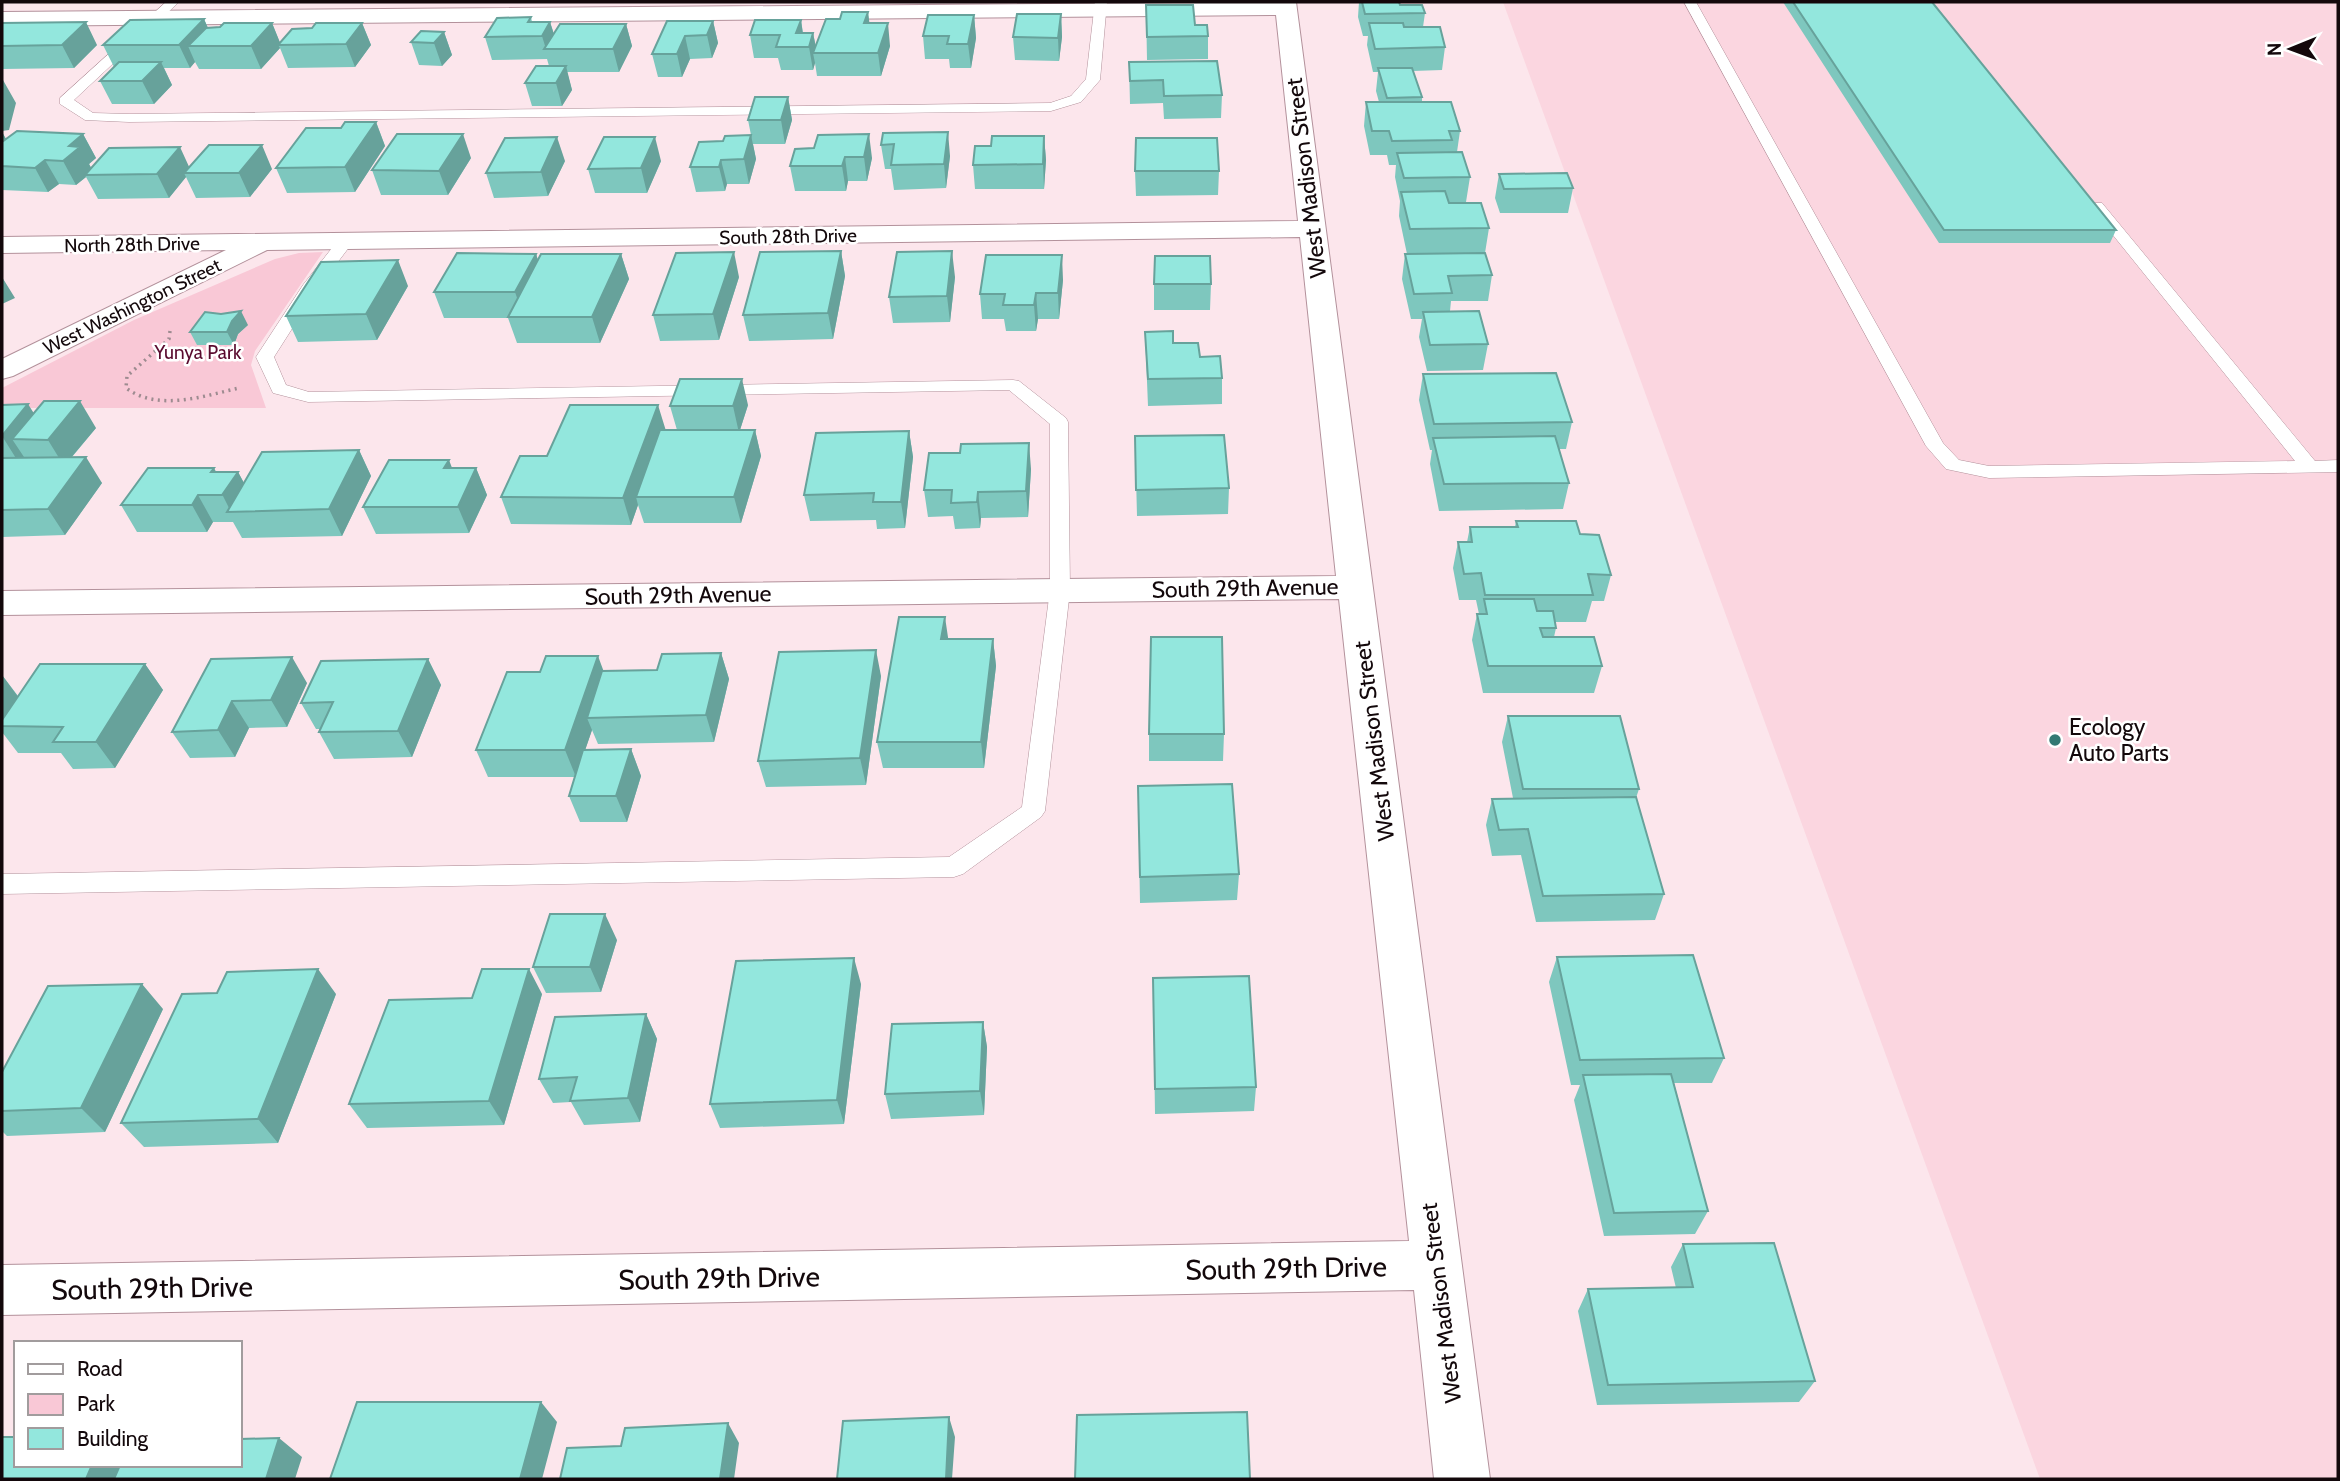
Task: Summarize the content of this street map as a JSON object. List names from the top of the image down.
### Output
{
  "streets": {
    "street": [
      "West Madison Street",
      "South 28th Drive",
      "North 28th Drive",
      "West Washington Street",
      "South 29th Avenue",
      "South 29th Drive"
    ]
  },
  "crossings": [
    ["West Madison Street", "South 28th Drive"],
    ["West Madison Street", "South 29th Avenue"],
    ["West Madison Street", "South 29th Drive"],
    ["South 28th Drive", "North 28th Drive"],
    ["South 28th Drive", "West Washington Street"],
    ["North 28th Drive", "West Washington Street"]
  ],
  "parks": ["Yunya Park"],
  "places": ["Ecology Auto Parts"],
  "legend": ["Road", "Park", "Building"],
  "north": "left"
}
